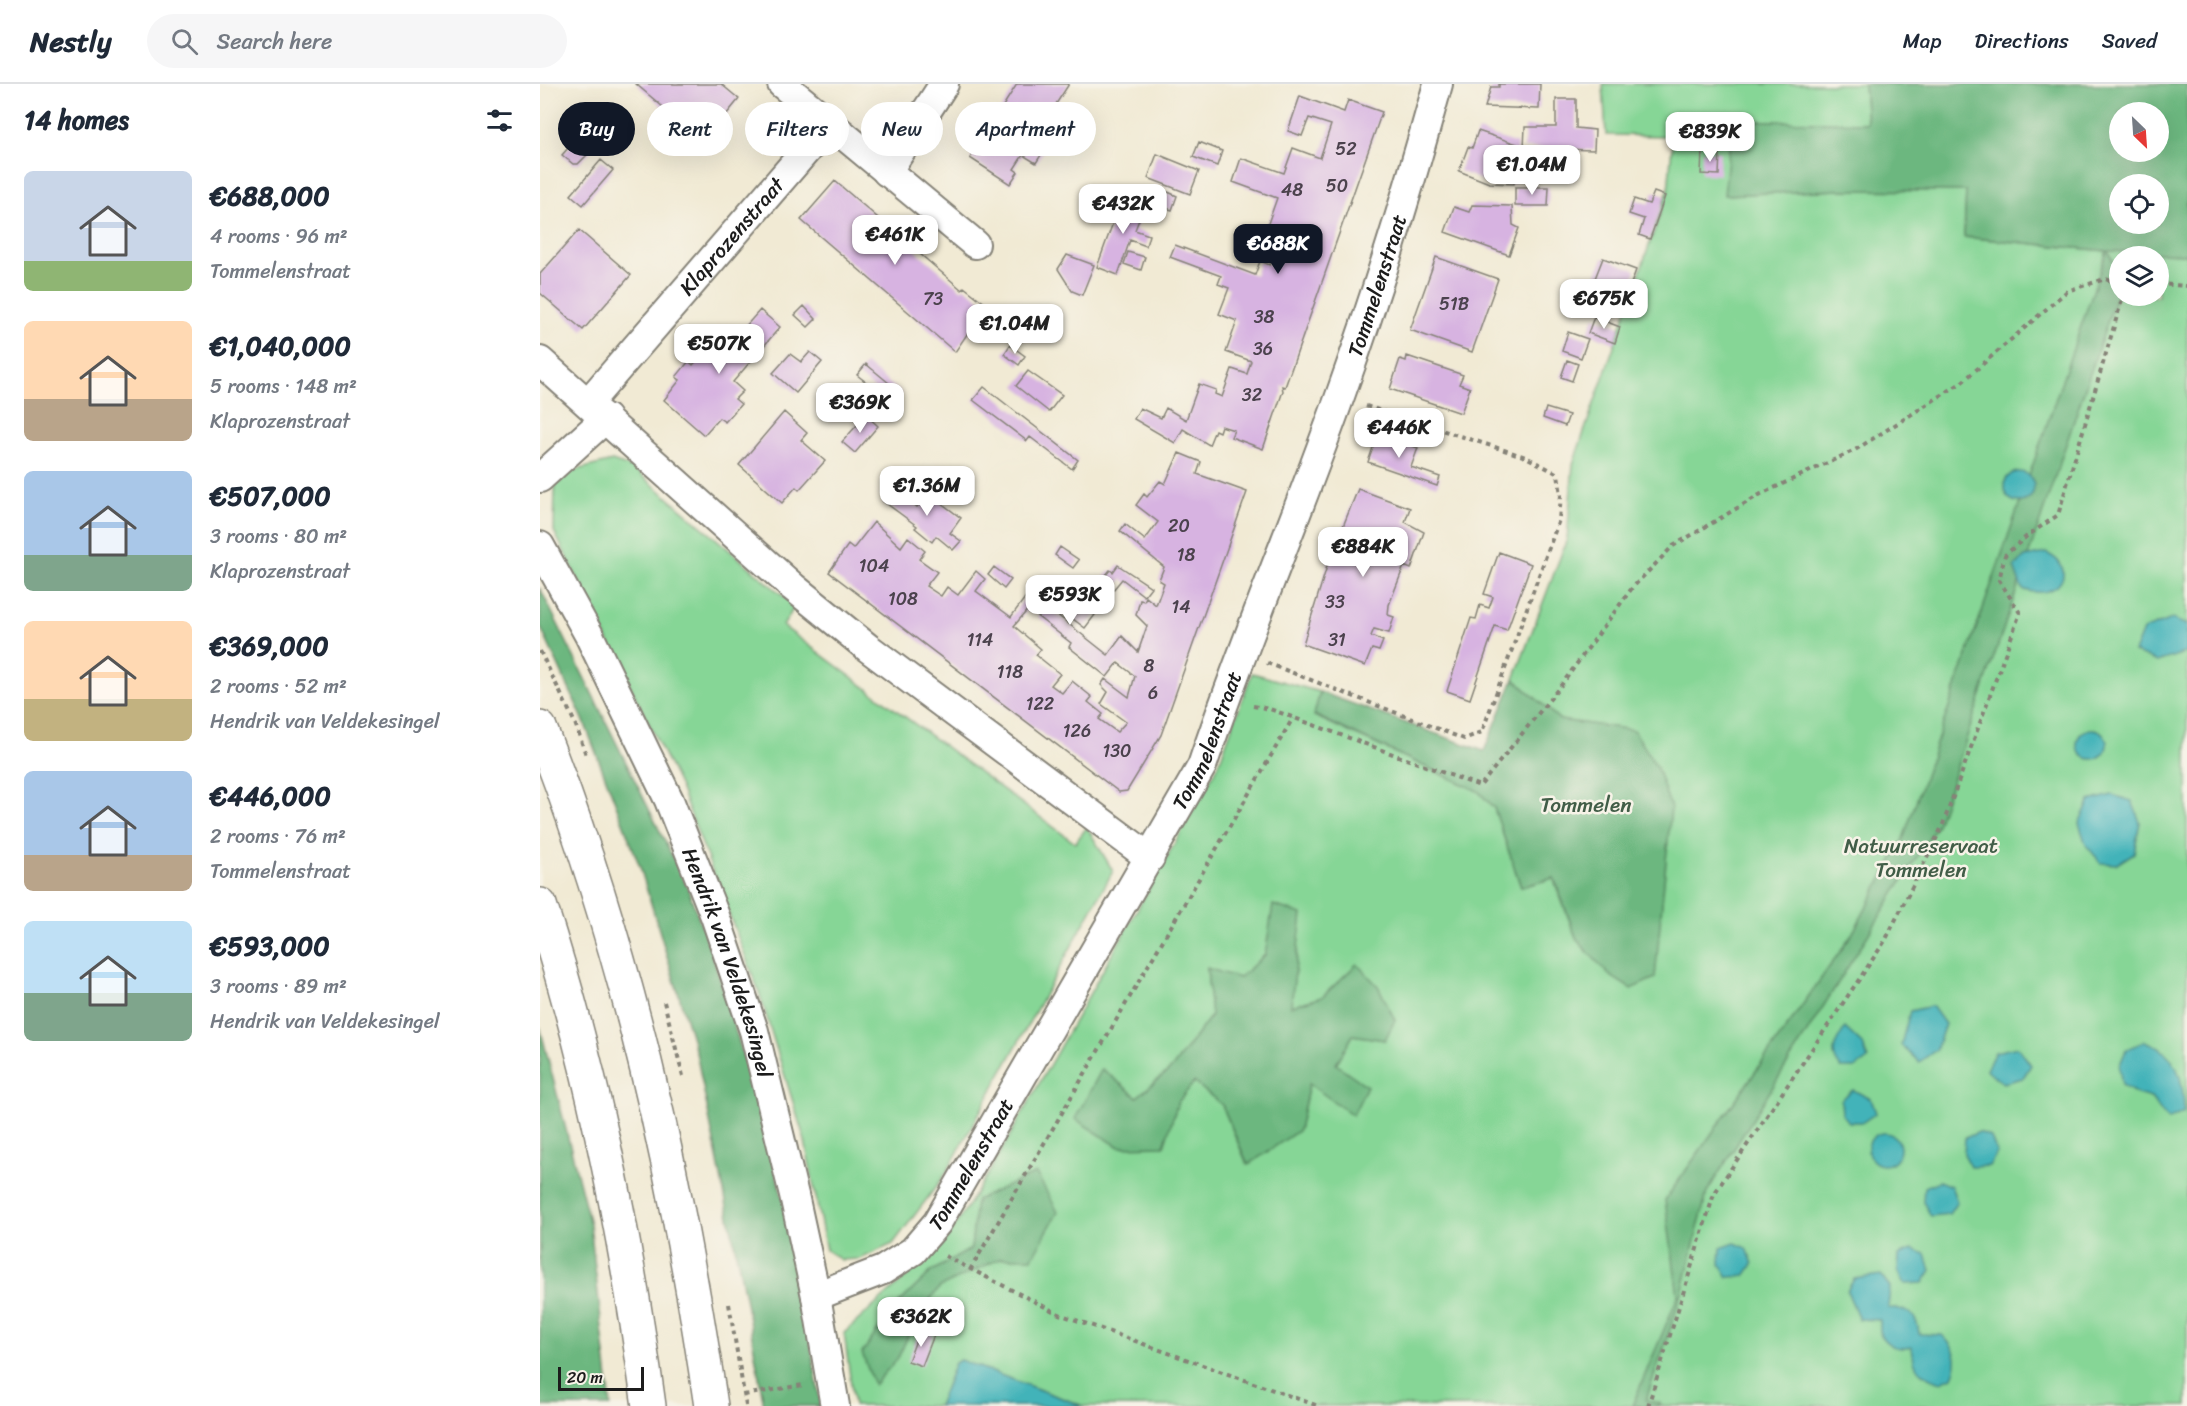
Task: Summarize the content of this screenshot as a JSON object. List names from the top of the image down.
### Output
{
  "streets": {
    "street": ["Klaprozenstraat", "Tommelenstraat", "Hendrik van Veldekesingel"]
  },
  "crossings": [
    ["Tommelenstraat", "Hendrik van Veldekesingel"]
  ],
  "parks": ["Tommelen", "Natuurreservaat Tommelen"],
  "house_numbers": [
    "52",
    "50",
    "48",
    "73",
    "51B",
    "38",
    "36",
    "32",
    "20",
    "18",
    "104",
    "108",
    "33",
    "14",
    "114",
    "31",
    "8",
    "118",
    "6",
    "122",
    "126",
    "130"
  ],
  "scale_bar": "20 m",
  "north": "bottom right",
  "page": {
    "header": "Nestly",
    "search": "Search here",
    "nav": ["Map", "Directions", "Saved"],
    "heading": "14 homes",
    "chip": [
      "Buy",
      "Rent",
      "Filters",
      "New",
      "Apartment"
    ],
    "price": [
      "€839K",
      "€1.04M",
      "€432K",
      "€461K",
      "€688K",
      "€675K",
      "€1.04M",
      "€507K",
      "€369K",
      "€446K",
      "€1.36M",
      "€884K",
      "€593K",
      "€362K"
    ],
    "list": [
      {
        "name": "€688,000",
        "note": "4 rooms · 96 m² · Tommelenstraat"
      },
      {
        "name": "€1,040,000",
        "note": "5 rooms · 148 m² · Klaprozenstraat"
      },
      {
        "name": "€507,000",
        "note": "3 rooms · 80 m² · Klaprozenstraat"
      },
      {
        "name": "€369,000",
        "note": "2 rooms · 52 m² · Hendrik van Veldekesingel"
      },
      {
        "name": "€446,000",
        "note": "2 rooms · 76 m² · Tommelenstraat"
      },
      {
        "name": "€593,000",
        "note": "3 rooms · 89 m² · Hendrik van Veldekesingel"
      }
    ],
    "scale": "20 m"
  }
}
